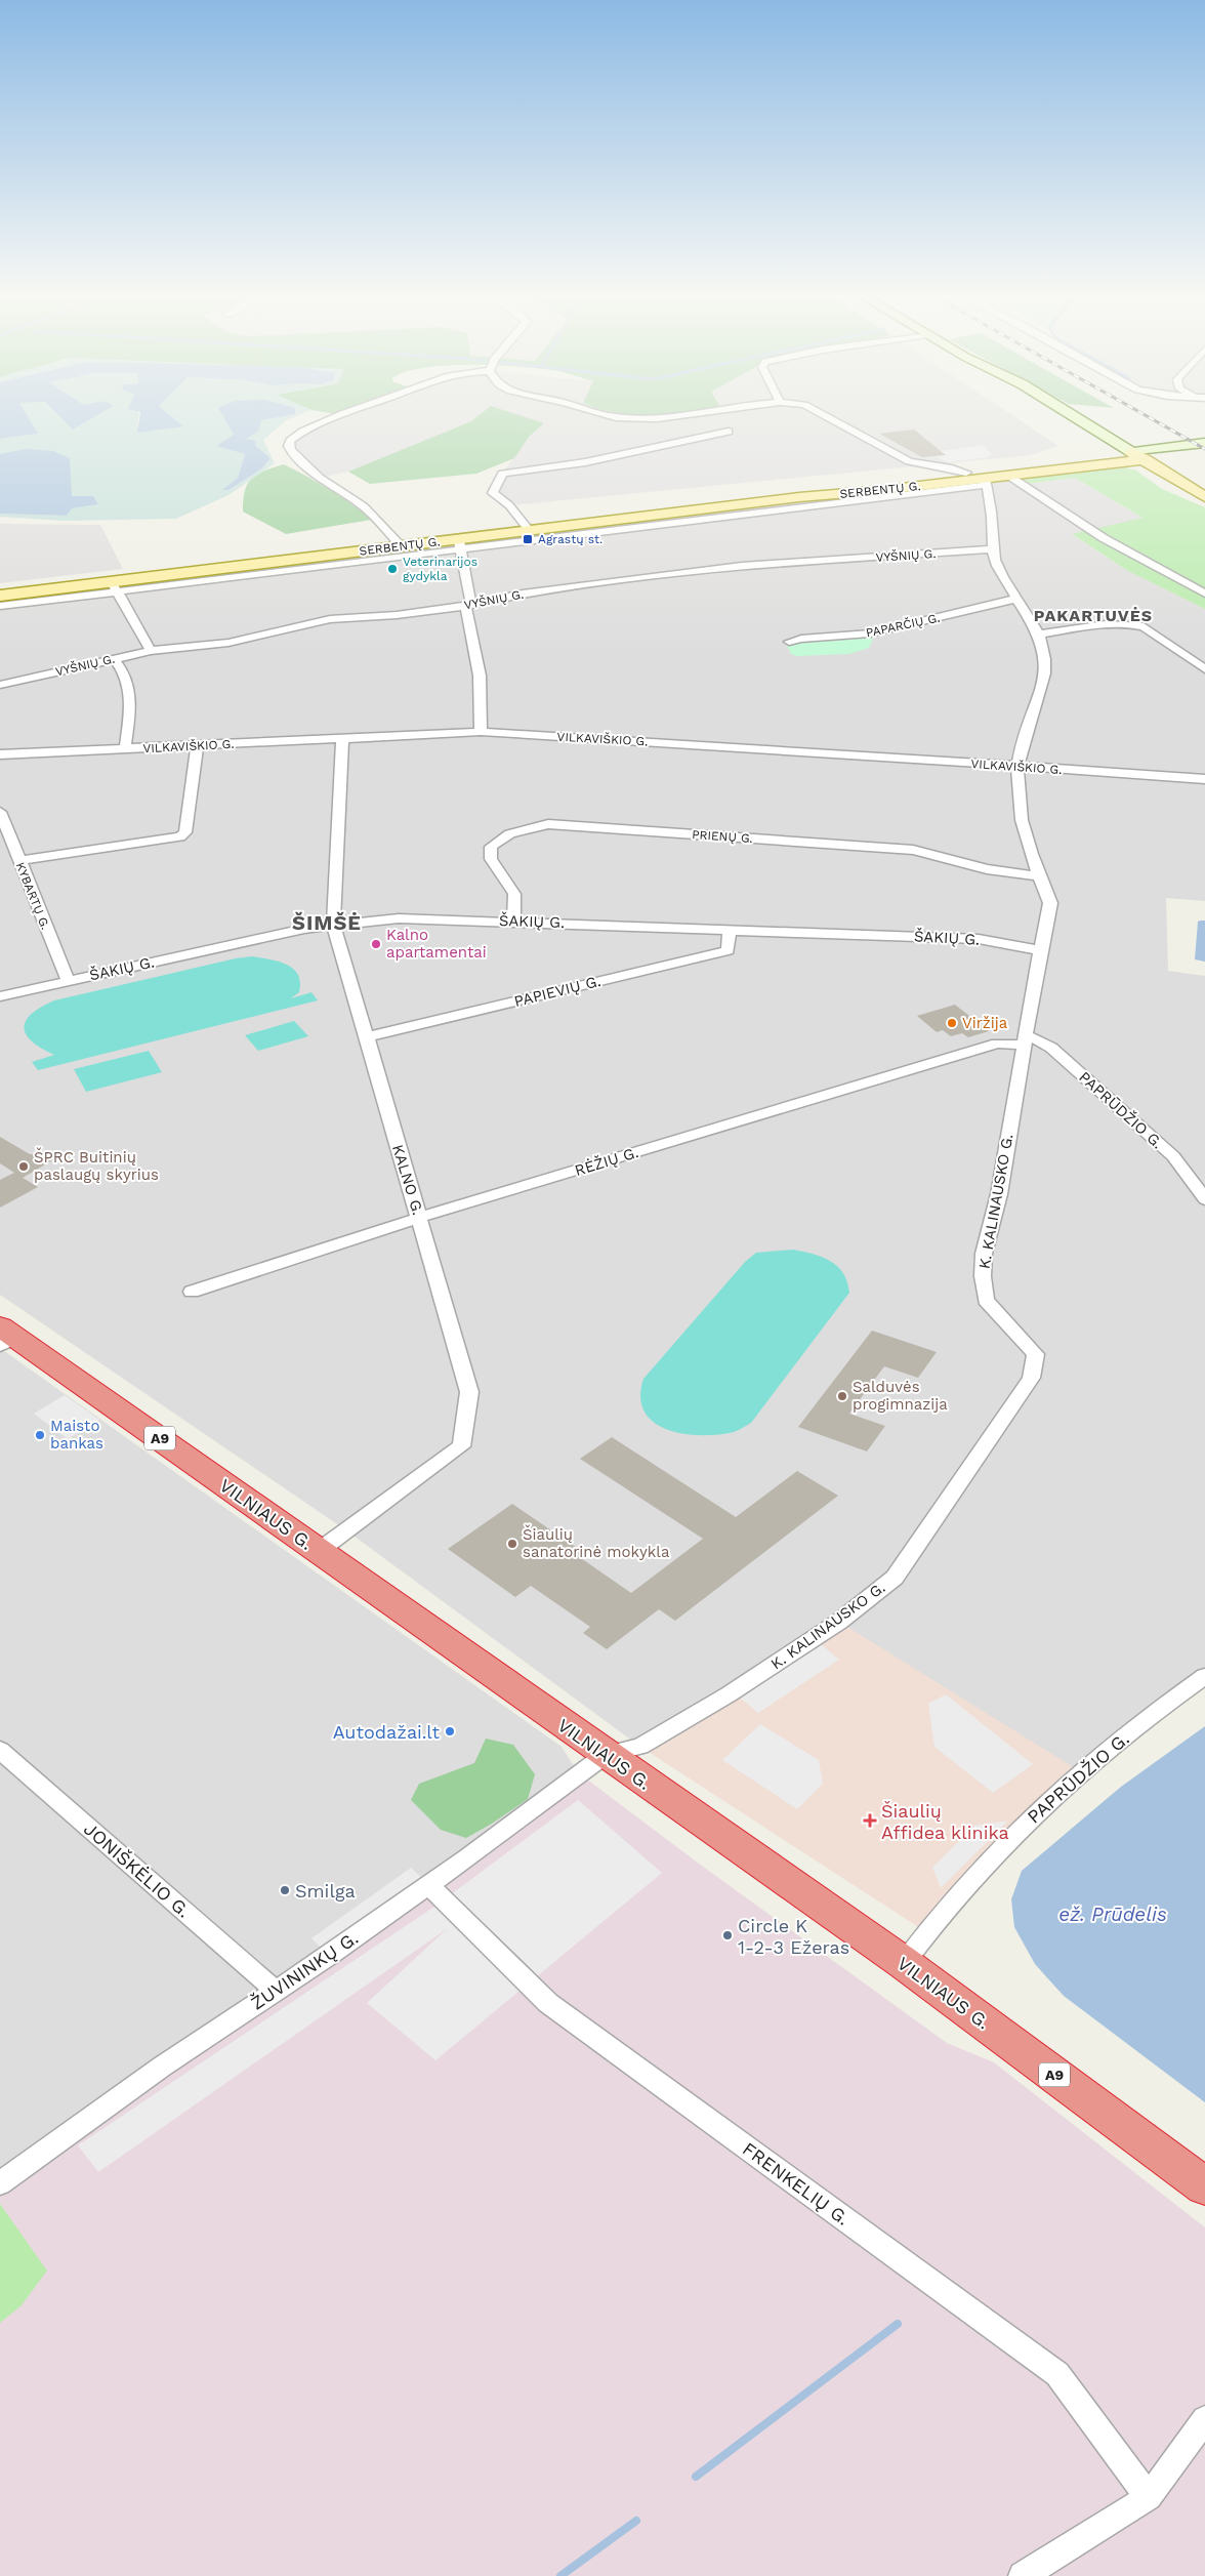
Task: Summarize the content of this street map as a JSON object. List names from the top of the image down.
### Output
{
  "streets": {
    "highway": ["A9", "VILNIAUS G."],
    "main road": ["SERBENTŲ G."],
    "street": [
      "VYŠNIŲ G.",
      "PAPARČIŲ G.",
      "VILKAVIŠKIO G.",
      "PRIENŲ G.",
      "KYBARTŲ G.",
      "ŠAKIŲ G.",
      "PAPIEVIŲ G.",
      "PAPRŪDŽIO G.",
      "RĖŽIŲ G.",
      "KALNO G.",
      "K. KALINAUSKO G.",
      "JONIŠKĖLIO G.",
      "ŽUVININKŲ G.",
      "FRENKELIŲ G."
    ]
  },
  "crossings": [
    ["SERBENTŲ G.", "K. KALINAUSKO G."],
    ["VYŠNIŲ G.", "K. KALINAUSKO G."],
    ["PAPARČIŲ G.", "K. KALINAUSKO G."],
    ["VILKAVIŠKIO G.", "KALNO G."],
    ["VILKAVIŠKIO G.", "K. KALINAUSKO G."],
    ["PRIENŲ G.", "ŠAKIŲ G."],
    ["PRIENŲ G.", "K. KALINAUSKO G."],
    ["KYBARTŲ G.", "ŠAKIŲ G."],
    ["ŠAKIŲ G.", "PAPIEVIŲ G."],
    ["ŠAKIŲ G.", "KALNO G."],
    ["ŠAKIŲ G.", "K. KALINAUSKO G."],
    ["PAPIEVIŲ G.", "KALNO G."],
    ["PAPRŪDŽIO G.", "RĖŽIŲ G."],
    ["PAPRŪDŽIO G.", "K. KALINAUSKO G."],
    ["PAPRŪDŽIO G.", "VILNIAUS G."],
    ["RĖŽIŲ G.", "KALNO G."],
    ["RĖŽIŲ G.", "K. KALINAUSKO G."],
    ["KALNO G.", "VILNIAUS G."],
    ["K. KALINAUSKO G.", "VILNIAUS G."],
    ["K. KALINAUSKO G.", "ŽUVININKŲ G."],
    ["VILNIAUS G.", "ŽUVININKŲ G."],
    ["JONIŠKĖLIO G.", "ŽUVININKŲ G."],
    ["ŽUVININKŲ G.", "FRENKELIŲ G."]
  ],
  "districts": ["PAKARTUVĖS", "ŠIMŠĖ"],
  "water": ["ež. Prūdelis"],
  "places": {
    "transit": ["Agrastų st."],
    "other": [
      "Veterinarijos gydykla",
      "Kalno apartamentai",
      "Viržija",
      "ŠPRC Buitinių paslaugų skyrius",
      "Salduvės progimnazija",
      "Maisto bankas",
      "Šiaulių sanatorinė mokykla",
      "Autodažai.lt",
      "Smilga",
      "Circle K 1-2-3 Ežeras"
    ],
    "health": ["Šiaulių Affidea klinika"]
  }
}
